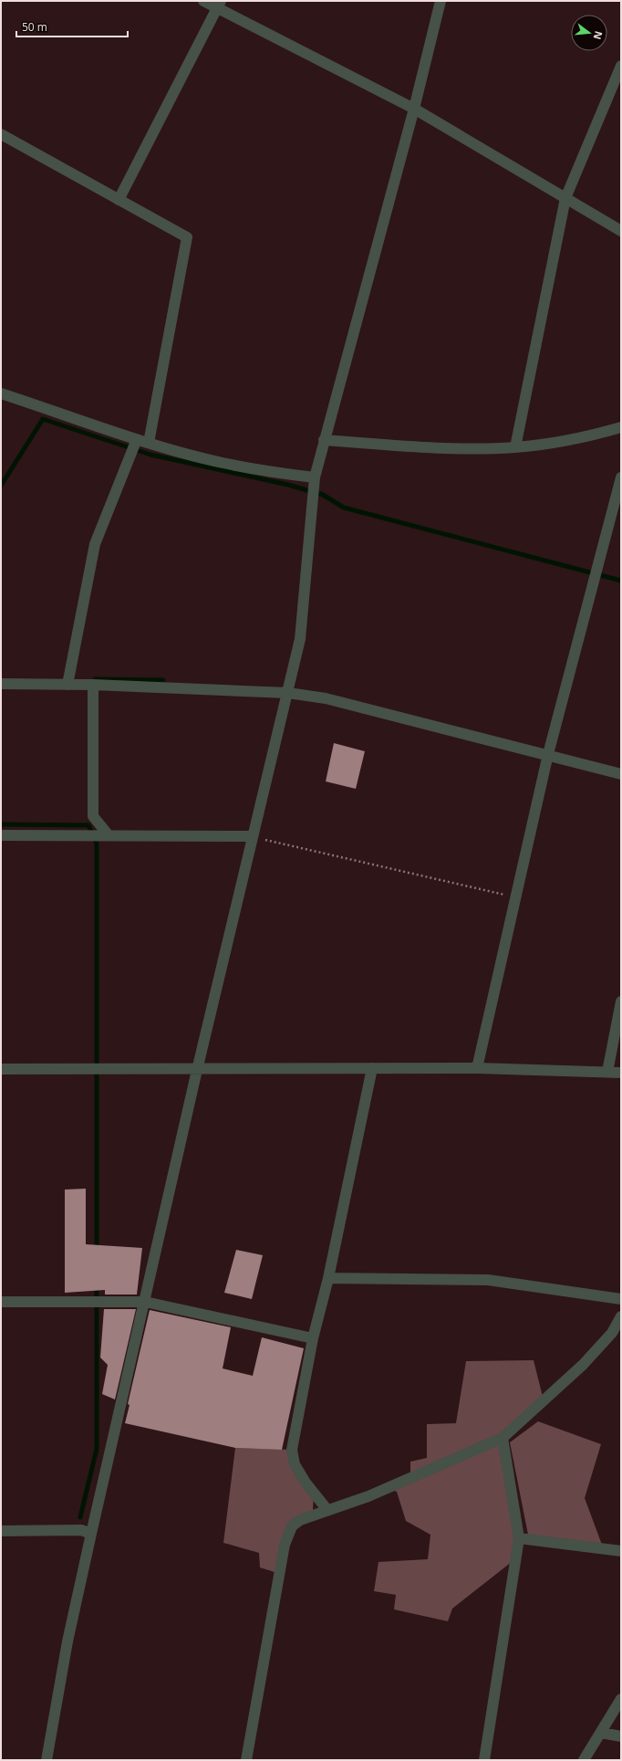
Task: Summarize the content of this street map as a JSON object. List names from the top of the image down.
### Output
{
  "scale_bar": "50 m",
  "north": "right"
}
